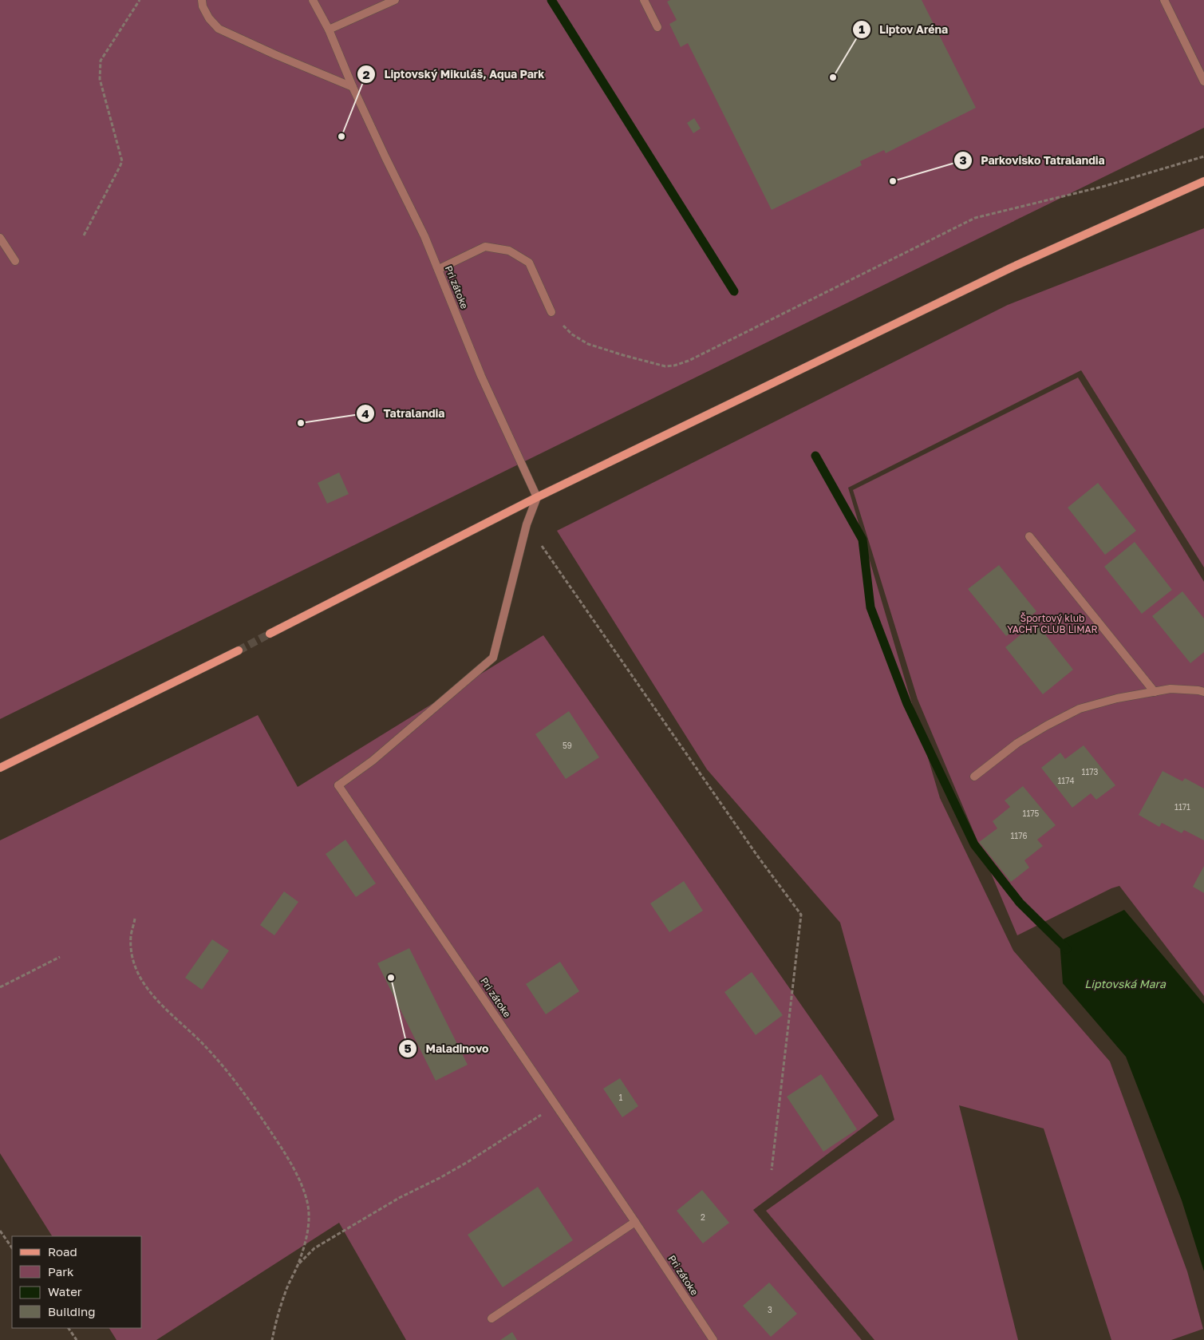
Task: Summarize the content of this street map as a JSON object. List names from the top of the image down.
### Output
{
  "streets": {
    "street": ["Pri zátoke"]
  },
  "water": ["Liptovská Mara"],
  "parks": ["Športový klub YACHT CLUB LIMAR"],
  "places": [
    "Liptov Aréna",
    "Liptovský Mikuláš, Aqua Park",
    "Parkovisko Tatralandia",
    "Tatralandia",
    "Maladinovo"
  ],
  "house_numbers": [
    "59",
    "1173",
    "1174",
    "1171",
    "1175",
    "1176",
    "1",
    "2",
    "3"
  ],
  "legend": [
    "Road",
    "Park",
    "Water",
    "Building"
  ]
}
